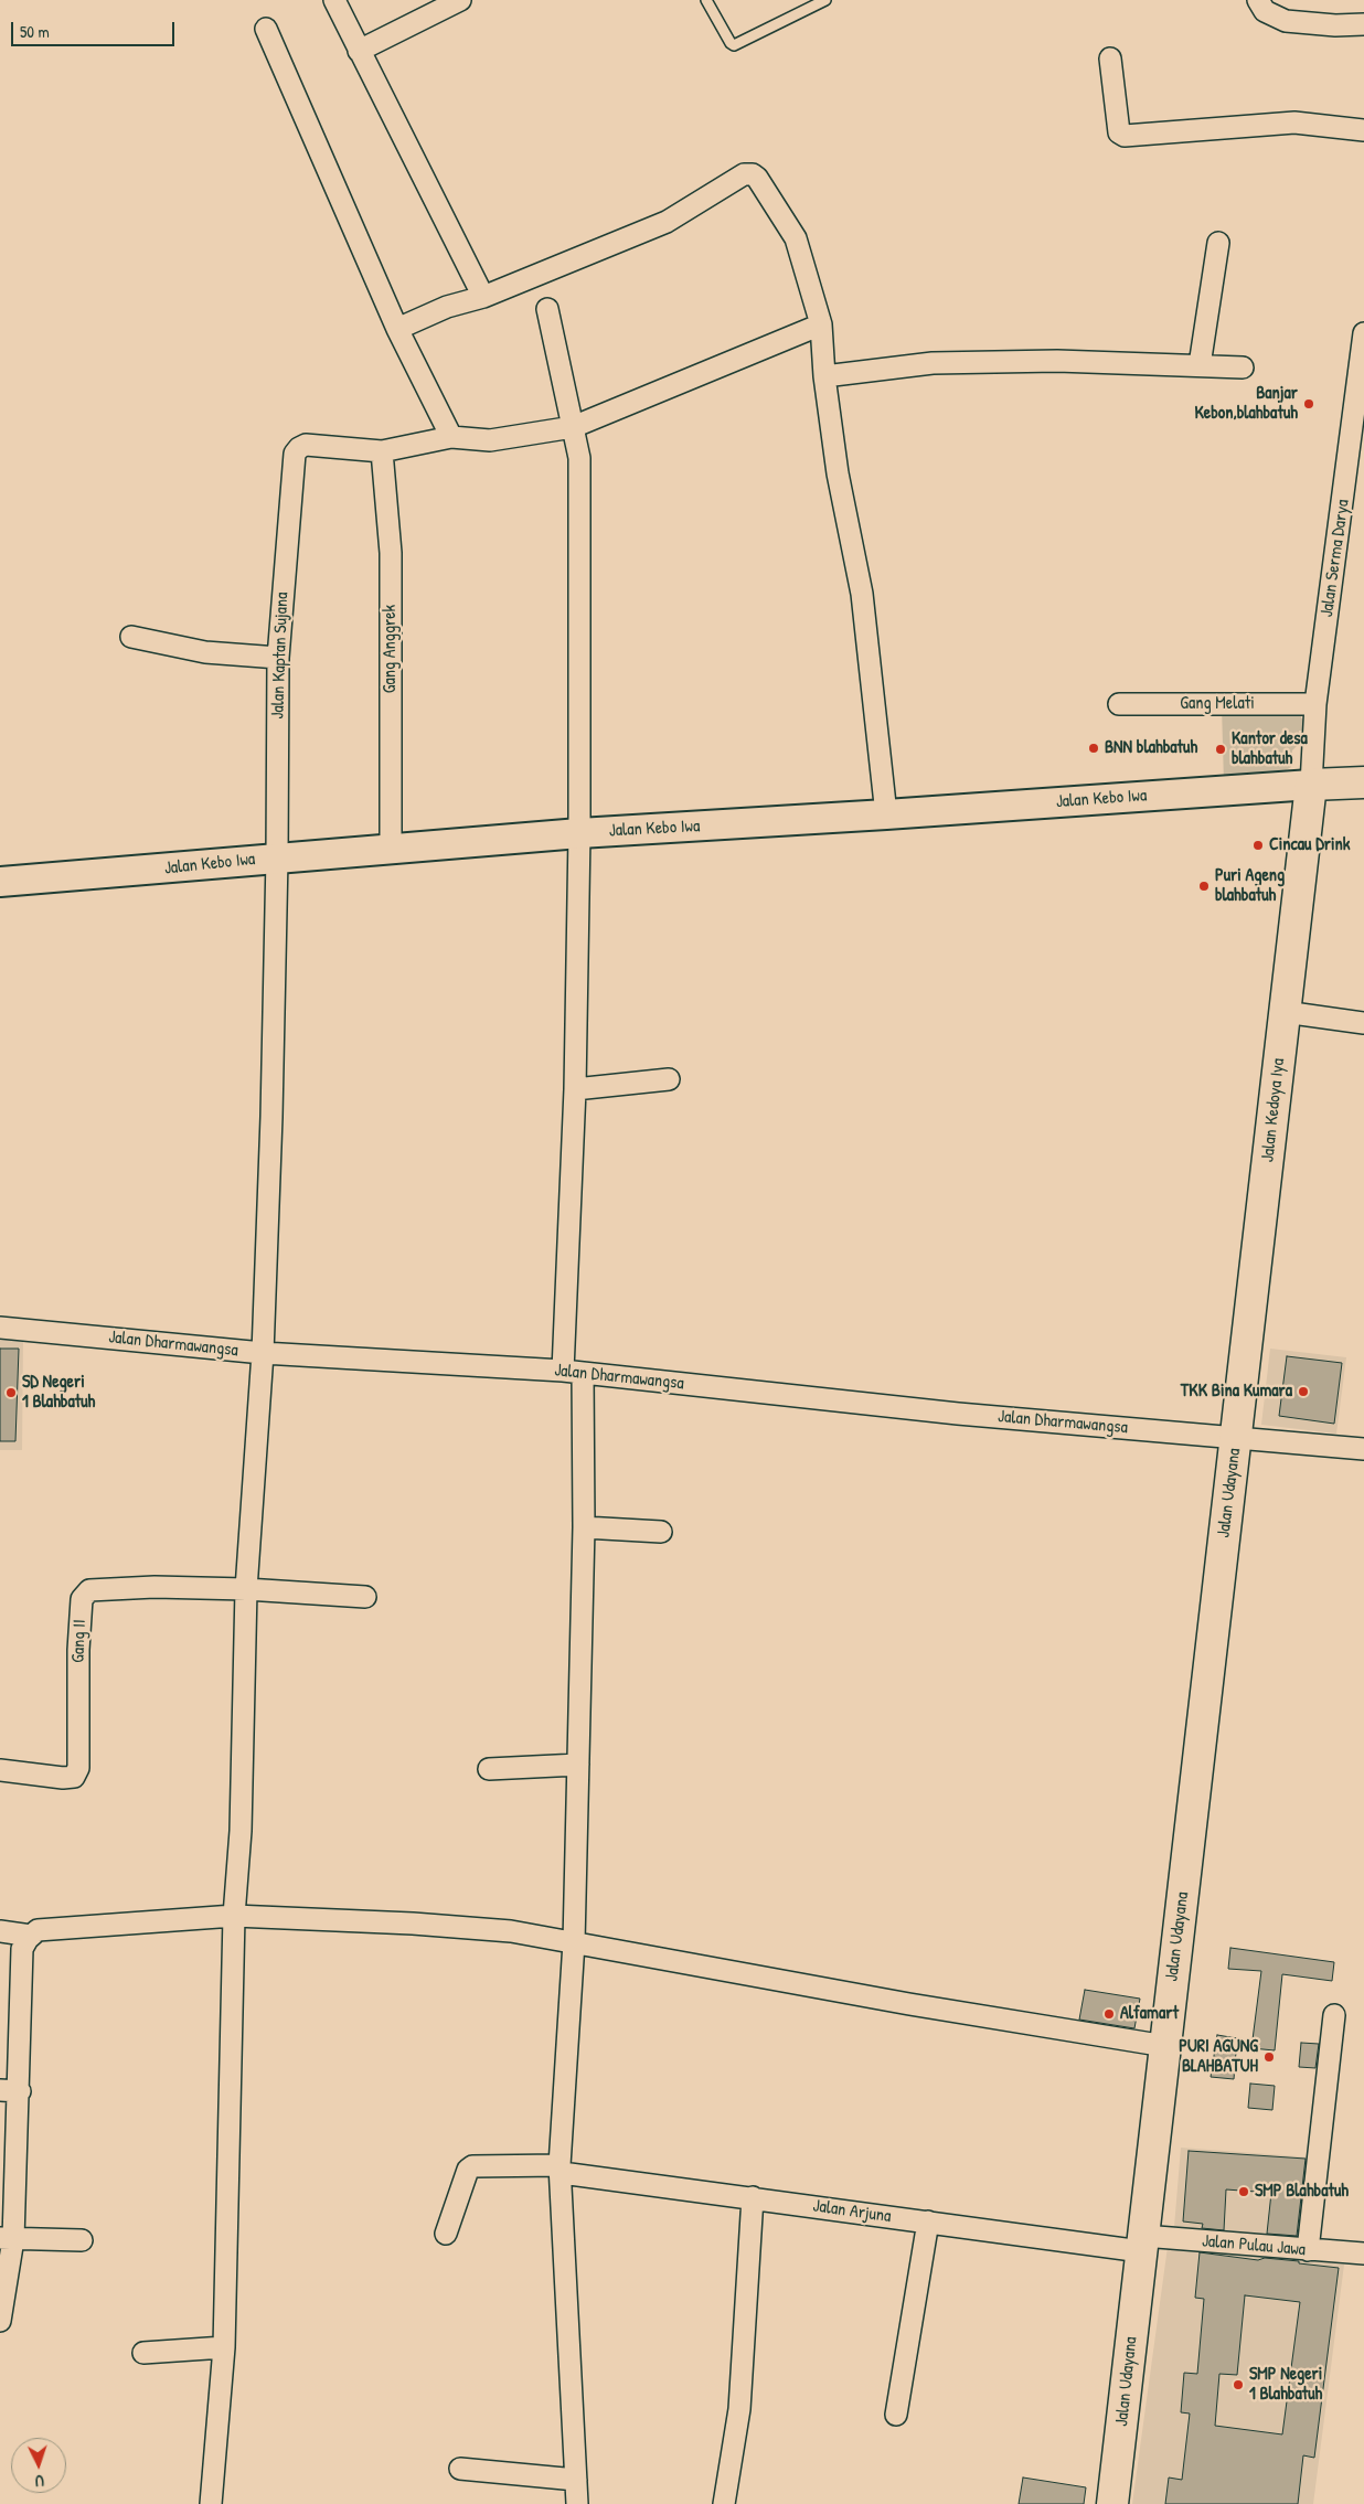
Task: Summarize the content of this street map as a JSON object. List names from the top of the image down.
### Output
{
  "streets": {
    "highway": ["Jalan Kedoya Iya", "Jalan Udayana"],
    "main road": ["Jalan Kebo Iwa"],
    "street": [
      "Jalan Serma Darya",
      "Gang Anggrek",
      "Jalan Kaptan Sujana",
      "Gang Melati",
      "Jalan Dharmawangsa",
      "Gang II",
      "Jalan Arjuna",
      "Jalan Pulau Jawa"
    ]
  },
  "crossings": [
    ["Jalan Serma Darya", "Gang Melati"],
    ["Jalan Serma Darya", "Jalan Kebo Iwa"],
    ["Jalan Serma Darya", "Jalan Kedoya Iya"],
    ["Gang Anggrek", "Jalan Kaptan Sujana"],
    ["Gang Anggrek", "Jalan Kebo Iwa"],
    ["Jalan Kaptan Sujana", "Jalan Kebo Iwa"],
    ["Jalan Kaptan Sujana", "Jalan Dharmawangsa"],
    ["Jalan Kaptan Sujana", "Gang II"],
    ["Jalan Kebo Iwa", "Jalan Kedoya Iya"],
    ["Jalan Kedoya Iya", "Jalan Dharmawangsa"],
    ["Jalan Kedoya Iya", "Jalan Udayana"],
    ["Jalan Dharmawangsa", "Jalan Udayana"],
    ["Jalan Udayana", "Jalan Arjuna"],
    ["Jalan Udayana", "Jalan Pulau Jawa"],
    ["Jalan Arjuna", "Jalan Pulau Jawa"]
  ],
  "places": [
    "Banjar Kebon,blahbatuh",
    "BNN blahbatuh",
    "Kantor desa blahbatuh",
    "Cincau Drink",
    "Puri Ageng blahbatuh",
    "TKK Bina Kumara",
    "SD Negeri 1 Blahbatuh",
    "Alfamart",
    "PURI AGUNG BLAHBATUH",
    "SMP Blahbatuh",
    "SMP Negeri 1 Blahbatuh"
  ],
  "scale_bar": "50 m",
  "north": "bottom"
}
